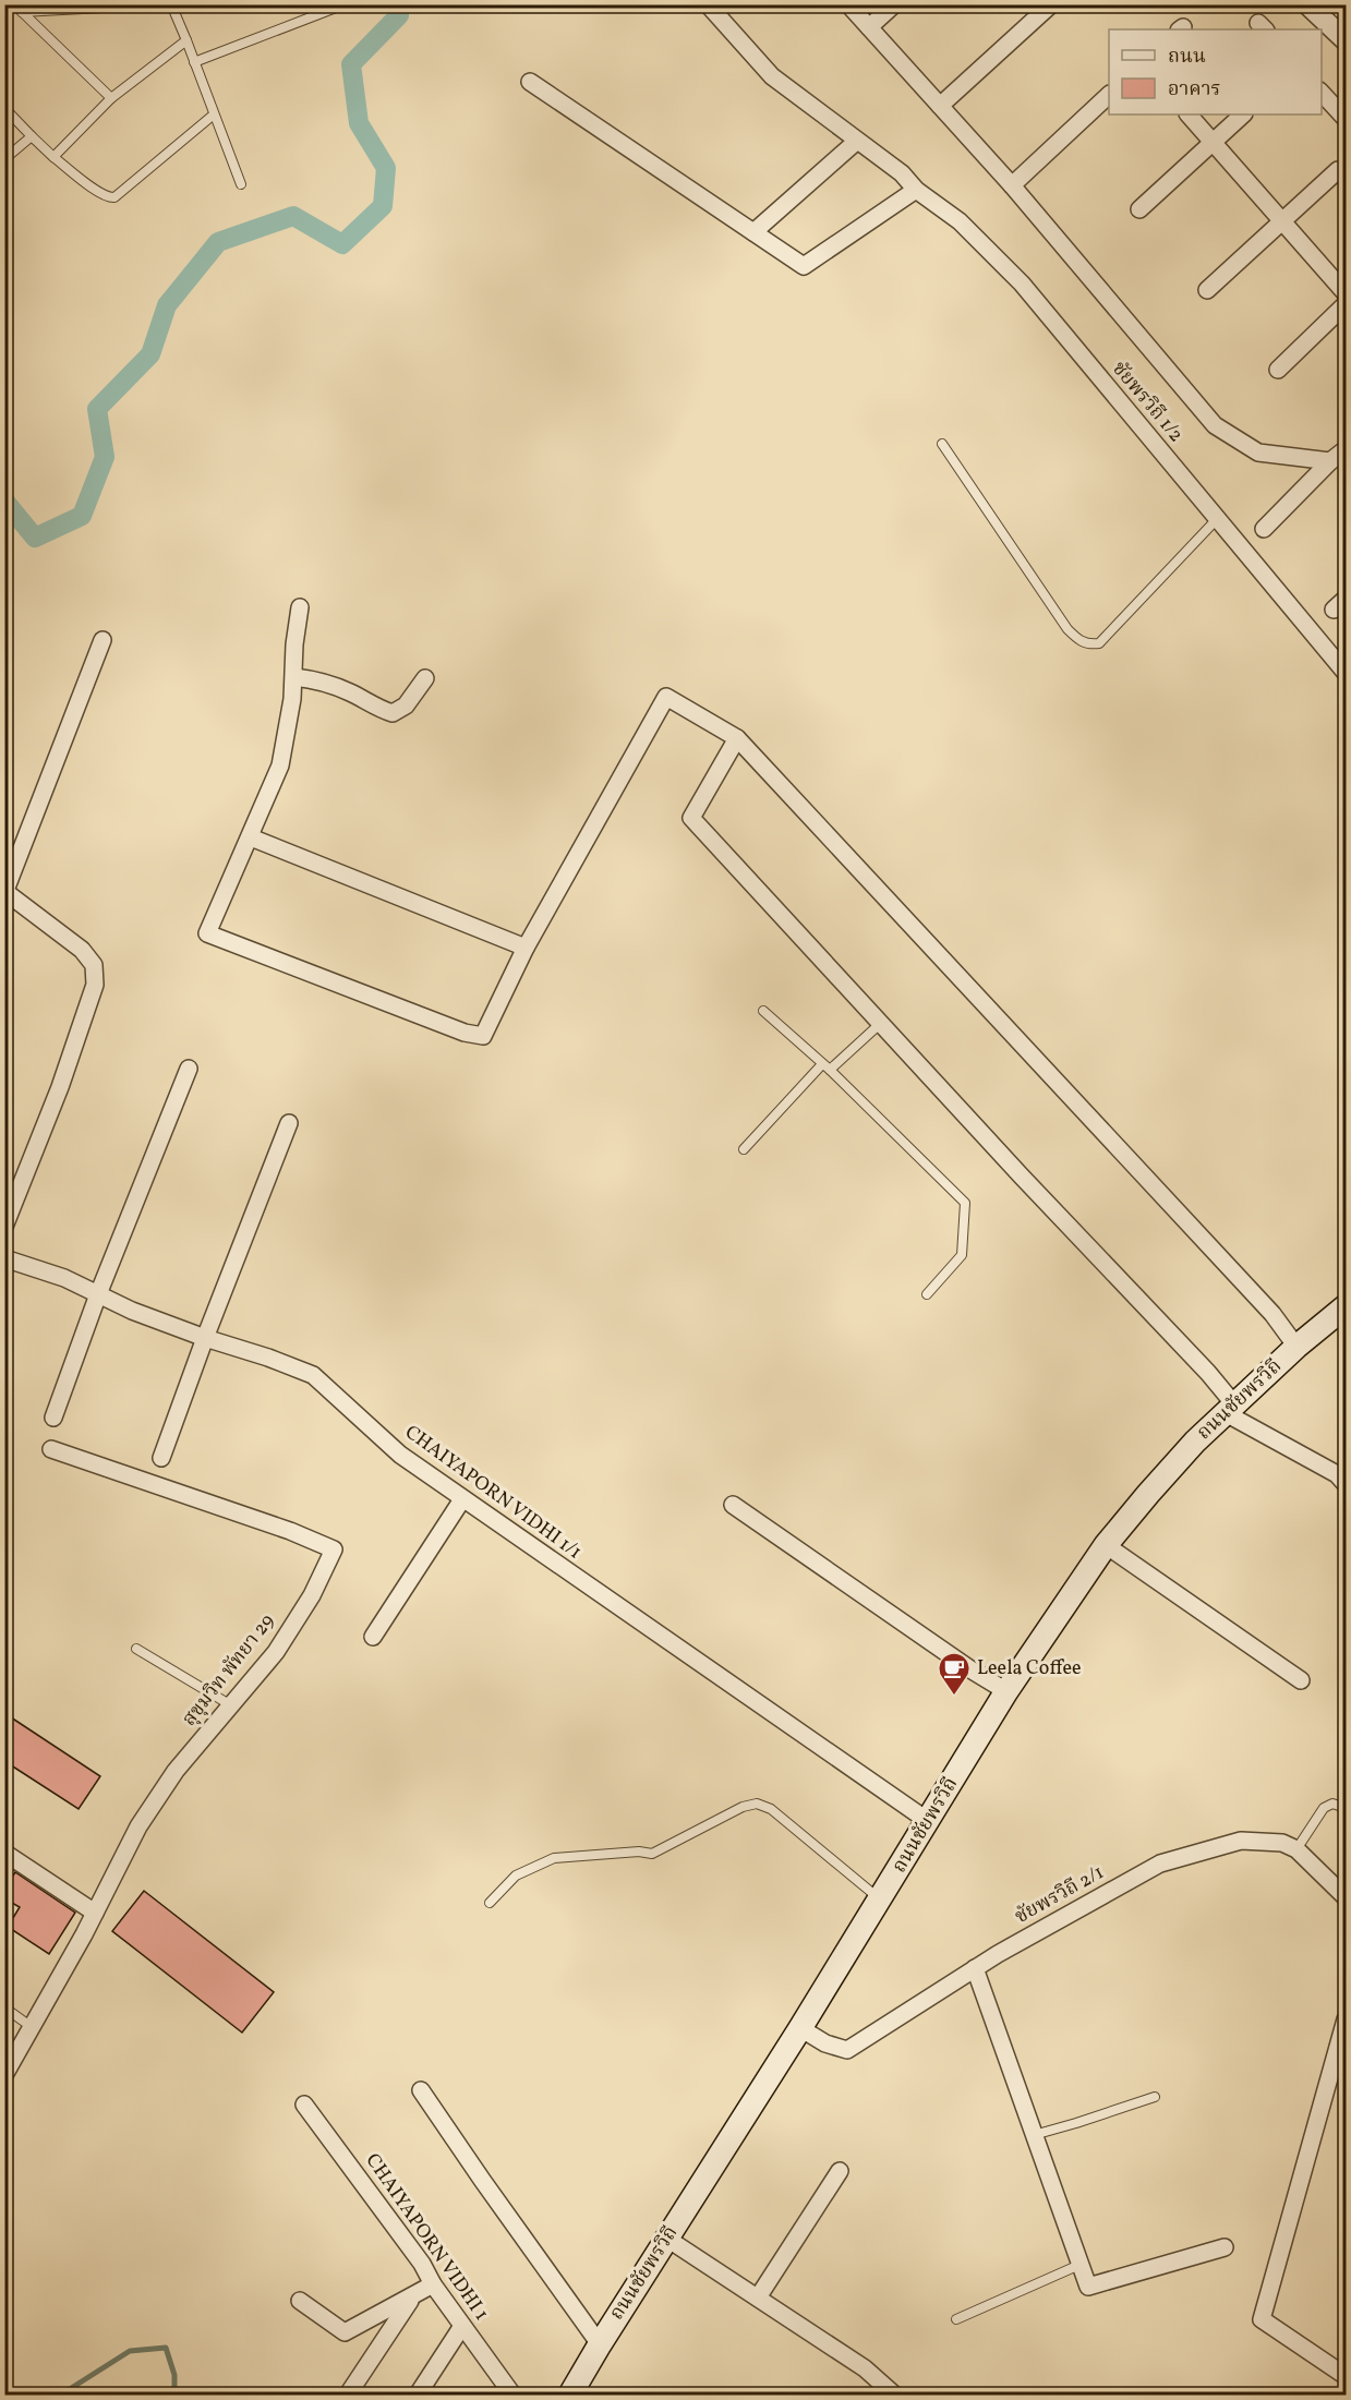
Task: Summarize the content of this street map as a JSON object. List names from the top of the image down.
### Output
{
  "streets": {
    "main road": ["ถนนชัยพรวิถี"],
    "street": [
      "ชัยพรวิถี 1/2",
      "CHAIYAPORN VIDHI 1/1",
      "สุขุมวิท พัทยา 29",
      "ชัยพรวิถี 2/1",
      "CHAIYAPORN VIDHI 1"
    ]
  },
  "crossings": [
    ["ถนนชัยพรวิถี", "CHAIYAPORN VIDHI 1/1"],
    ["ถนนชัยพรวิถี", "ชัยพรวิถี 2/1"]
  ],
  "places": {
    "cafe": ["Leela Coffee"]
  },
  "legend": ["ถนน", "อาคาร"]
}
